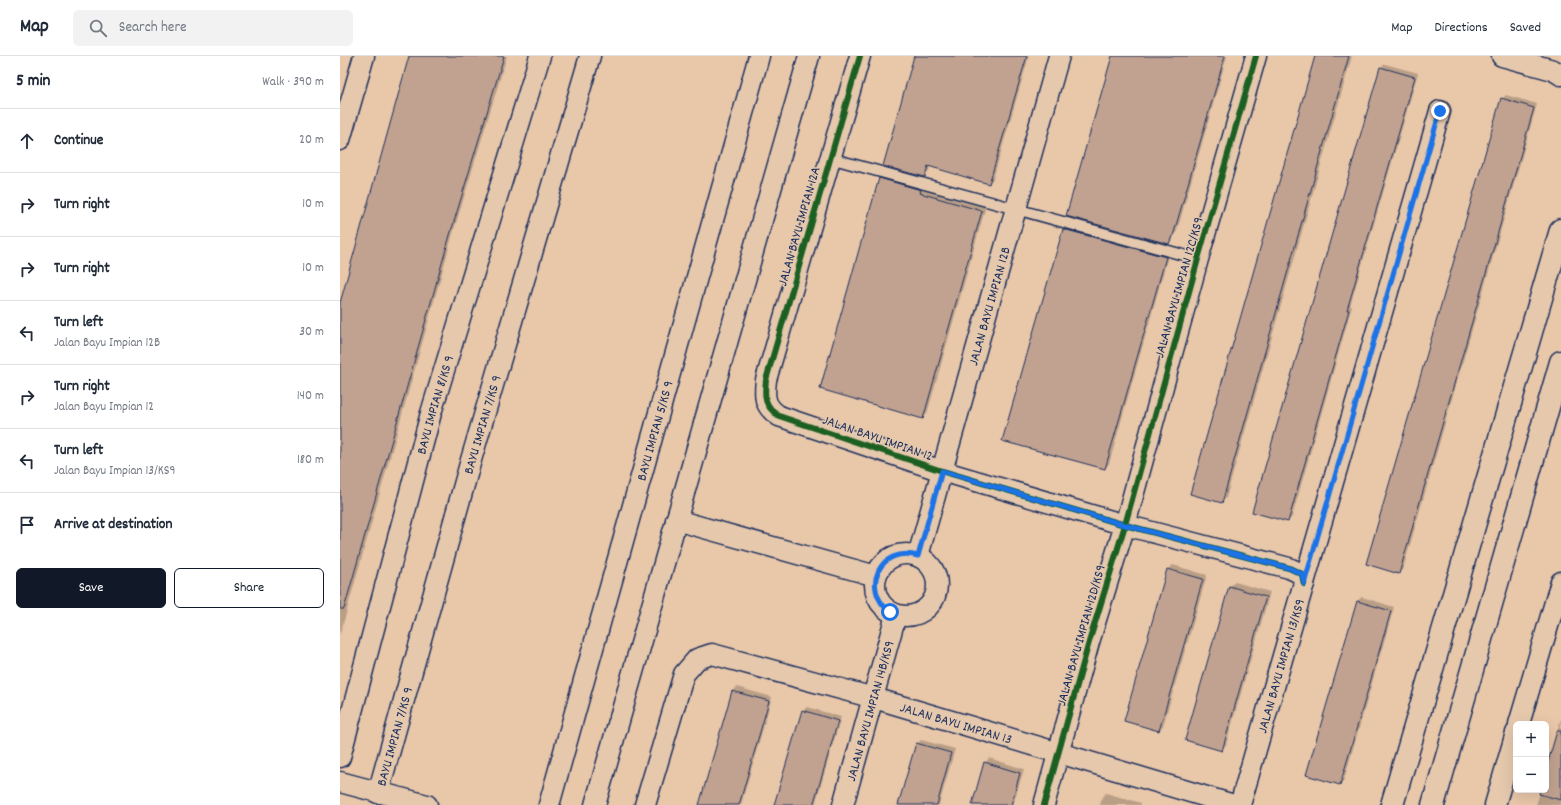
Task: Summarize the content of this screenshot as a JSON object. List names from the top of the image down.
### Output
{
  "streets": {
    "street": [
      "JALAN BAYU IMPIAN 12A",
      "JALAN BAYU IMPIAN 12C/KS9",
      "JALAN BAYU IMPIAN 12B",
      "BAYU IMPIAN 8/KS 9",
      "BAYU IMPIAN 7/KS 9",
      "BAYU IMPIAN 5/KS 9",
      "JALAN BAYU IMPIAN 12",
      "JALAN BAYU IMPIAN 12D/KS9",
      "JALAN BAYU IMPIAN 13/KS9",
      "JALAN BAYU IMPIAN 14B/KS9",
      "JALAN BAYU IMPIAN 13"
    ]
  },
  "crossings": [
    ["JALAN BAYU IMPIAN 12A", "JALAN BAYU IMPIAN 12"],
    ["JALAN BAYU IMPIAN 12C/KS9", "JALAN BAYU IMPIAN 12"],
    ["JALAN BAYU IMPIAN 12C/KS9", "JALAN BAYU IMPIAN 12D/KS9"],
    ["JALAN BAYU IMPIAN 12B", "JALAN BAYU IMPIAN 12"],
    ["JALAN BAYU IMPIAN 12B", "JALAN BAYU IMPIAN 14B/KS9"],
    ["JALAN BAYU IMPIAN 12", "JALAN BAYU IMPIAN 12D/KS9"],
    ["JALAN BAYU IMPIAN 12", "JALAN BAYU IMPIAN 13/KS9"],
    ["JALAN BAYU IMPIAN 12D/KS9", "JALAN BAYU IMPIAN 13"],
    ["JALAN BAYU IMPIAN 14B/KS9", "JALAN BAYU IMPIAN 13"]
  ],
  "page": {
    "header": "Map",
    "search": "Search here",
    "nav": ["Map", "Directions", "Saved"],
    "heading": ["5 min", "Walk · 390 m"],
    "list": [
      ["Continue", "20 m"],
      ["Turn right", "10 m"],
      ["Turn right", "10 m"],
      ["Turn left", "Jalan Bayu Impian 12B", "30 m"],
      ["Turn right", "Jalan Bayu Impian 12", "140 m"],
      ["Turn left", "Jalan Bayu Impian 13/KS9", "180 m"],
      "Arrive at destination"
    ],
    "buttons": ["Save", "Share"],
    "map_buttons": ["+", "−"]
  }
}
